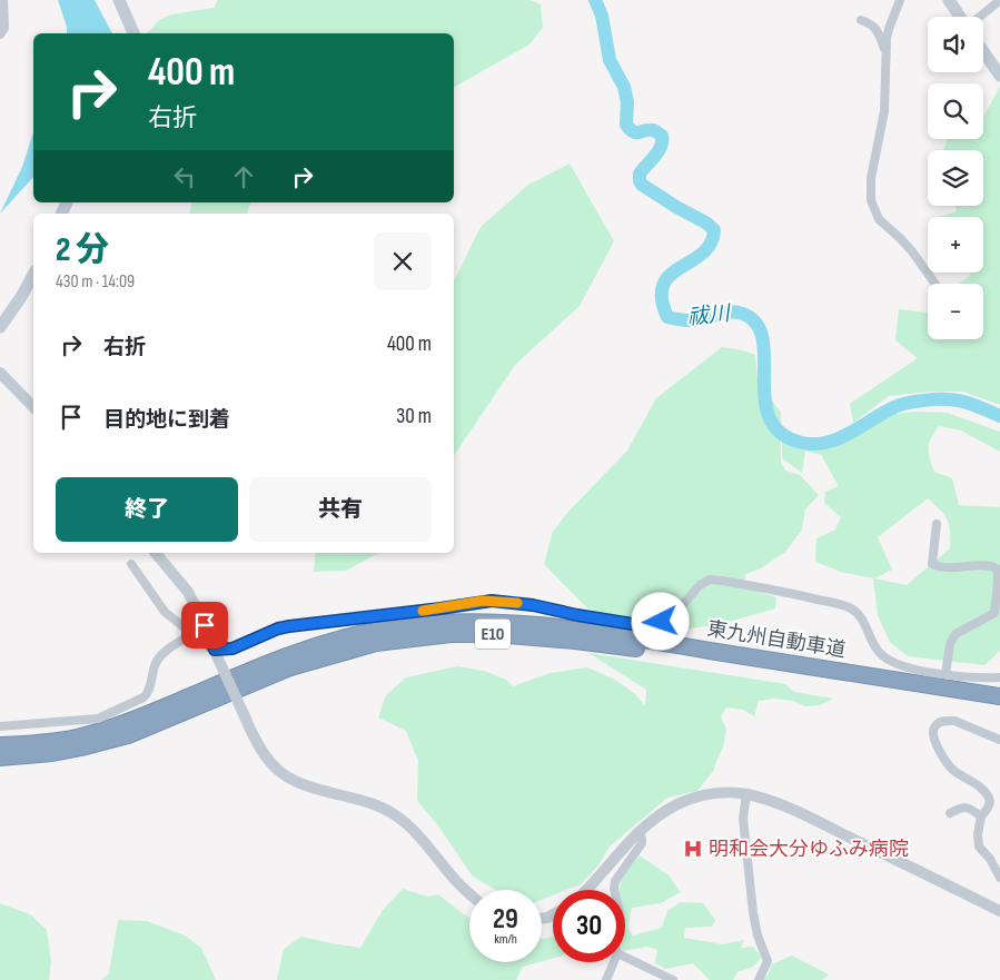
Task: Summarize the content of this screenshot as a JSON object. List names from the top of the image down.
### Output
{
  "streets": {
    "highway": ["E10", "東九州自動車道"]
  },
  "water": ["祓川"],
  "places": {
    "hospital": ["明和会大分ゆふみ病院"]
  },
  "page": {
    "map_buttons": ["+", "−"],
    "turn": ["400 m", "右折"],
    "heading": ["2 分", "430 m · 14:09"],
    "list": [
      {
        "name": "右折",
        "value": "400 m"
      },
      {
        "name": "目的地に到着",
        "value": "30 m"
      }
    ],
    "buttons": ["終了", "共有"],
    "speed": "29 km/h",
    "limit": "30"
  }
}
